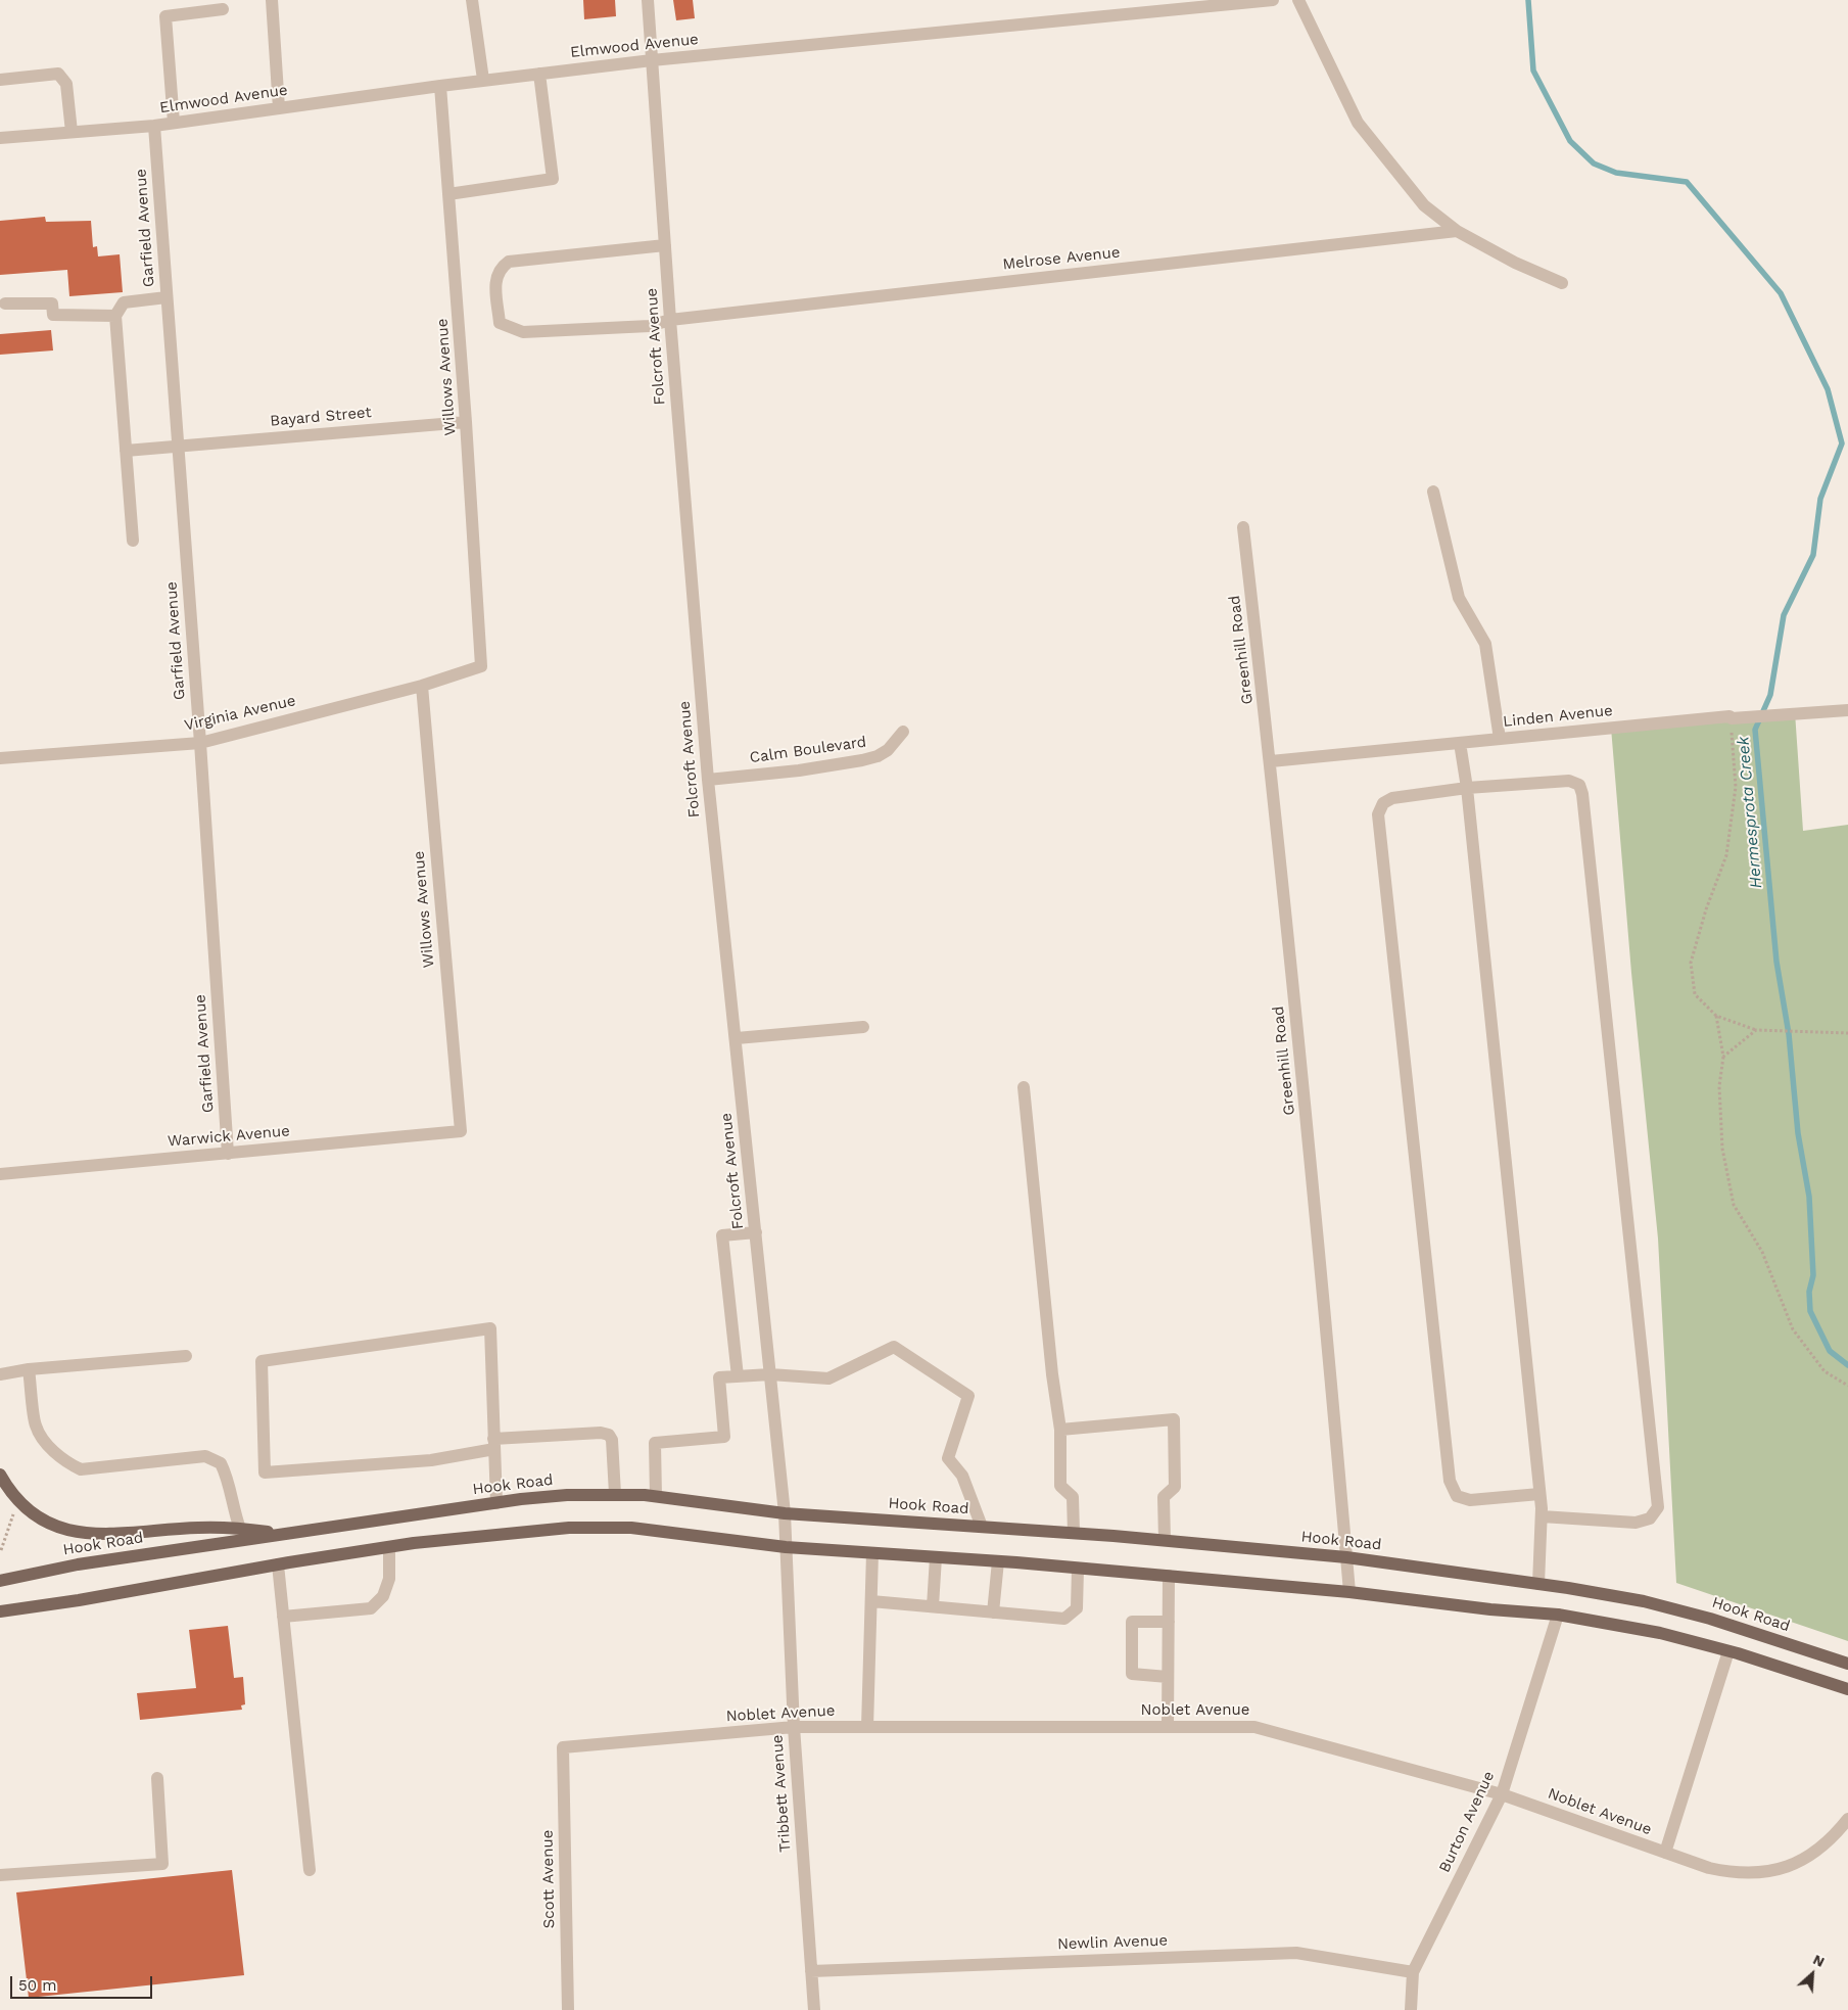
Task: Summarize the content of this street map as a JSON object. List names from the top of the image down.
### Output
{
  "streets": {
    "main road": ["Hook Road"],
    "street": [
      "Elmwood Avenue",
      "Garfield Avenue",
      "Melrose Avenue",
      "Folcroft Avenue",
      "Willows Avenue",
      "Bayard Street",
      "Greenhill Road",
      "Virginia Avenue",
      "Linden Avenue",
      "Calm Boulevard",
      "Warwick Avenue",
      "Noblet Avenue",
      "Tribbett Avenue",
      "Burton Avenue",
      "Scott Avenue",
      "Newlin Avenue"
    ]
  },
  "crossings": [
    ["Elmwood Avenue", "Garfield Avenue"],
    ["Elmwood Avenue", "Folcroft Avenue"],
    ["Elmwood Avenue", "Willows Avenue"],
    ["Garfield Avenue", "Bayard Street"],
    ["Garfield Avenue", "Virginia Avenue"],
    ["Garfield Avenue", "Warwick Avenue"],
    ["Melrose Avenue", "Folcroft Avenue"],
    ["Folcroft Avenue", "Calm Boulevard"],
    ["Folcroft Avenue", "Hook Road"],
    ["Folcroft Avenue", "Tribbett Avenue"],
    ["Willows Avenue", "Bayard Street"],
    ["Willows Avenue", "Virginia Avenue"],
    ["Willows Avenue", "Warwick Avenue"],
    ["Greenhill Road", "Linden Avenue"],
    ["Greenhill Road", "Hook Road"],
    ["Hook Road", "Tribbett Avenue"],
    ["Noblet Avenue", "Tribbett Avenue"],
    ["Noblet Avenue", "Burton Avenue"],
    ["Noblet Avenue", "Scott Avenue"],
    ["Tribbett Avenue", "Newlin Avenue"],
    ["Burton Avenue", "Newlin Avenue"]
  ],
  "water": ["Hermesprota Creek"],
  "scale_bar": "50 m",
  "north": "top right"
}
